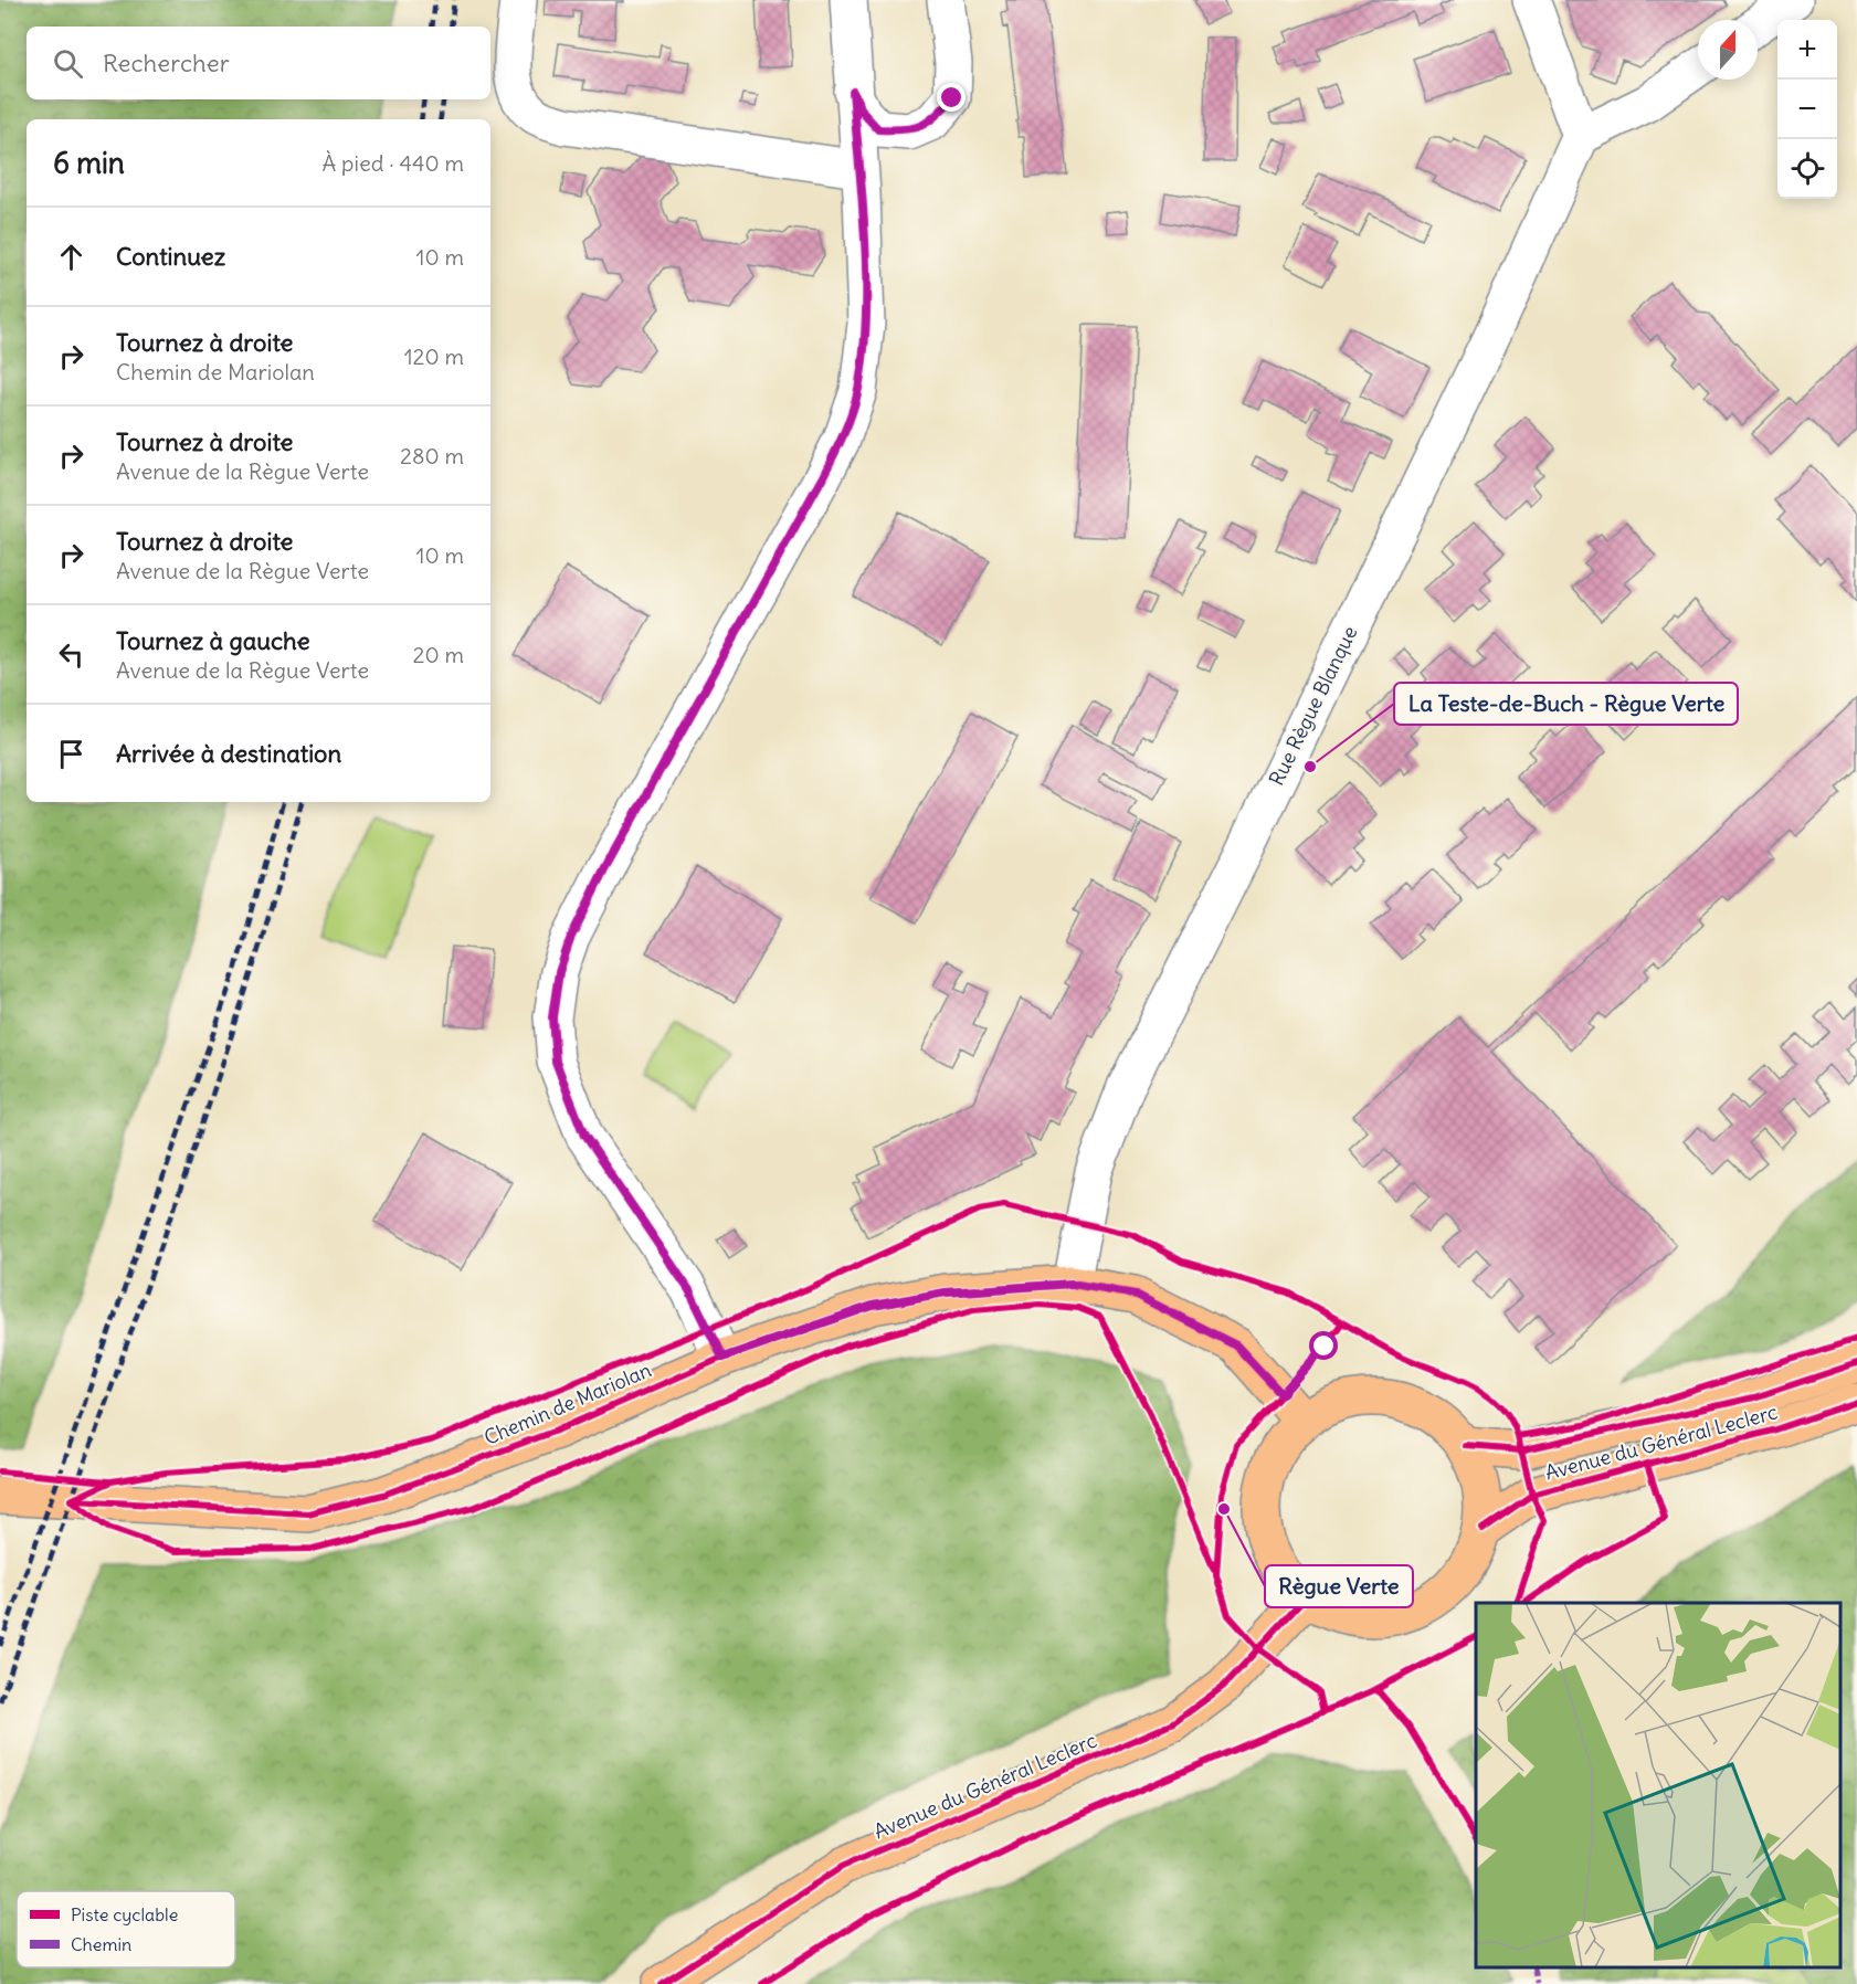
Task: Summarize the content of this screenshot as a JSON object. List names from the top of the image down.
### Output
{
  "streets": {
    "main road": ["Chemin de Mariolan", "Avenue du Général Leclerc"],
    "street": ["Rue Règue Blanque"]
  },
  "crossings": [
    ["Rue Règue Blanque", "Chemin de Mariolan"],
    ["Chemin de Mariolan", "Avenue du Général Leclerc"]
  ],
  "places": ["La Teste-de-Buch - Règue Verte", "Règue Verte"],
  "legend": ["Piste cyclable", "Chemin"],
  "north": "top",
  "page": {
    "map_buttons": ["+", "−"],
    "search": "Rechercher",
    "heading": ["6 min", "À pied · 440 m"],
    "list": [
      ["Continuez", "10 m"],
      ["Tournez à droite", "Chemin de Mariolan", "120 m"],
      ["Tournez à droite", "Avenue de la Règue Verte", "280 m"],
      ["Tournez à droite", "Avenue de la Règue Verte", "10 m"],
      ["Tournez à gauche", "Avenue de la Règue Verte", "20 m"],
      "Arrivée à destination"
    ]
  }
}
